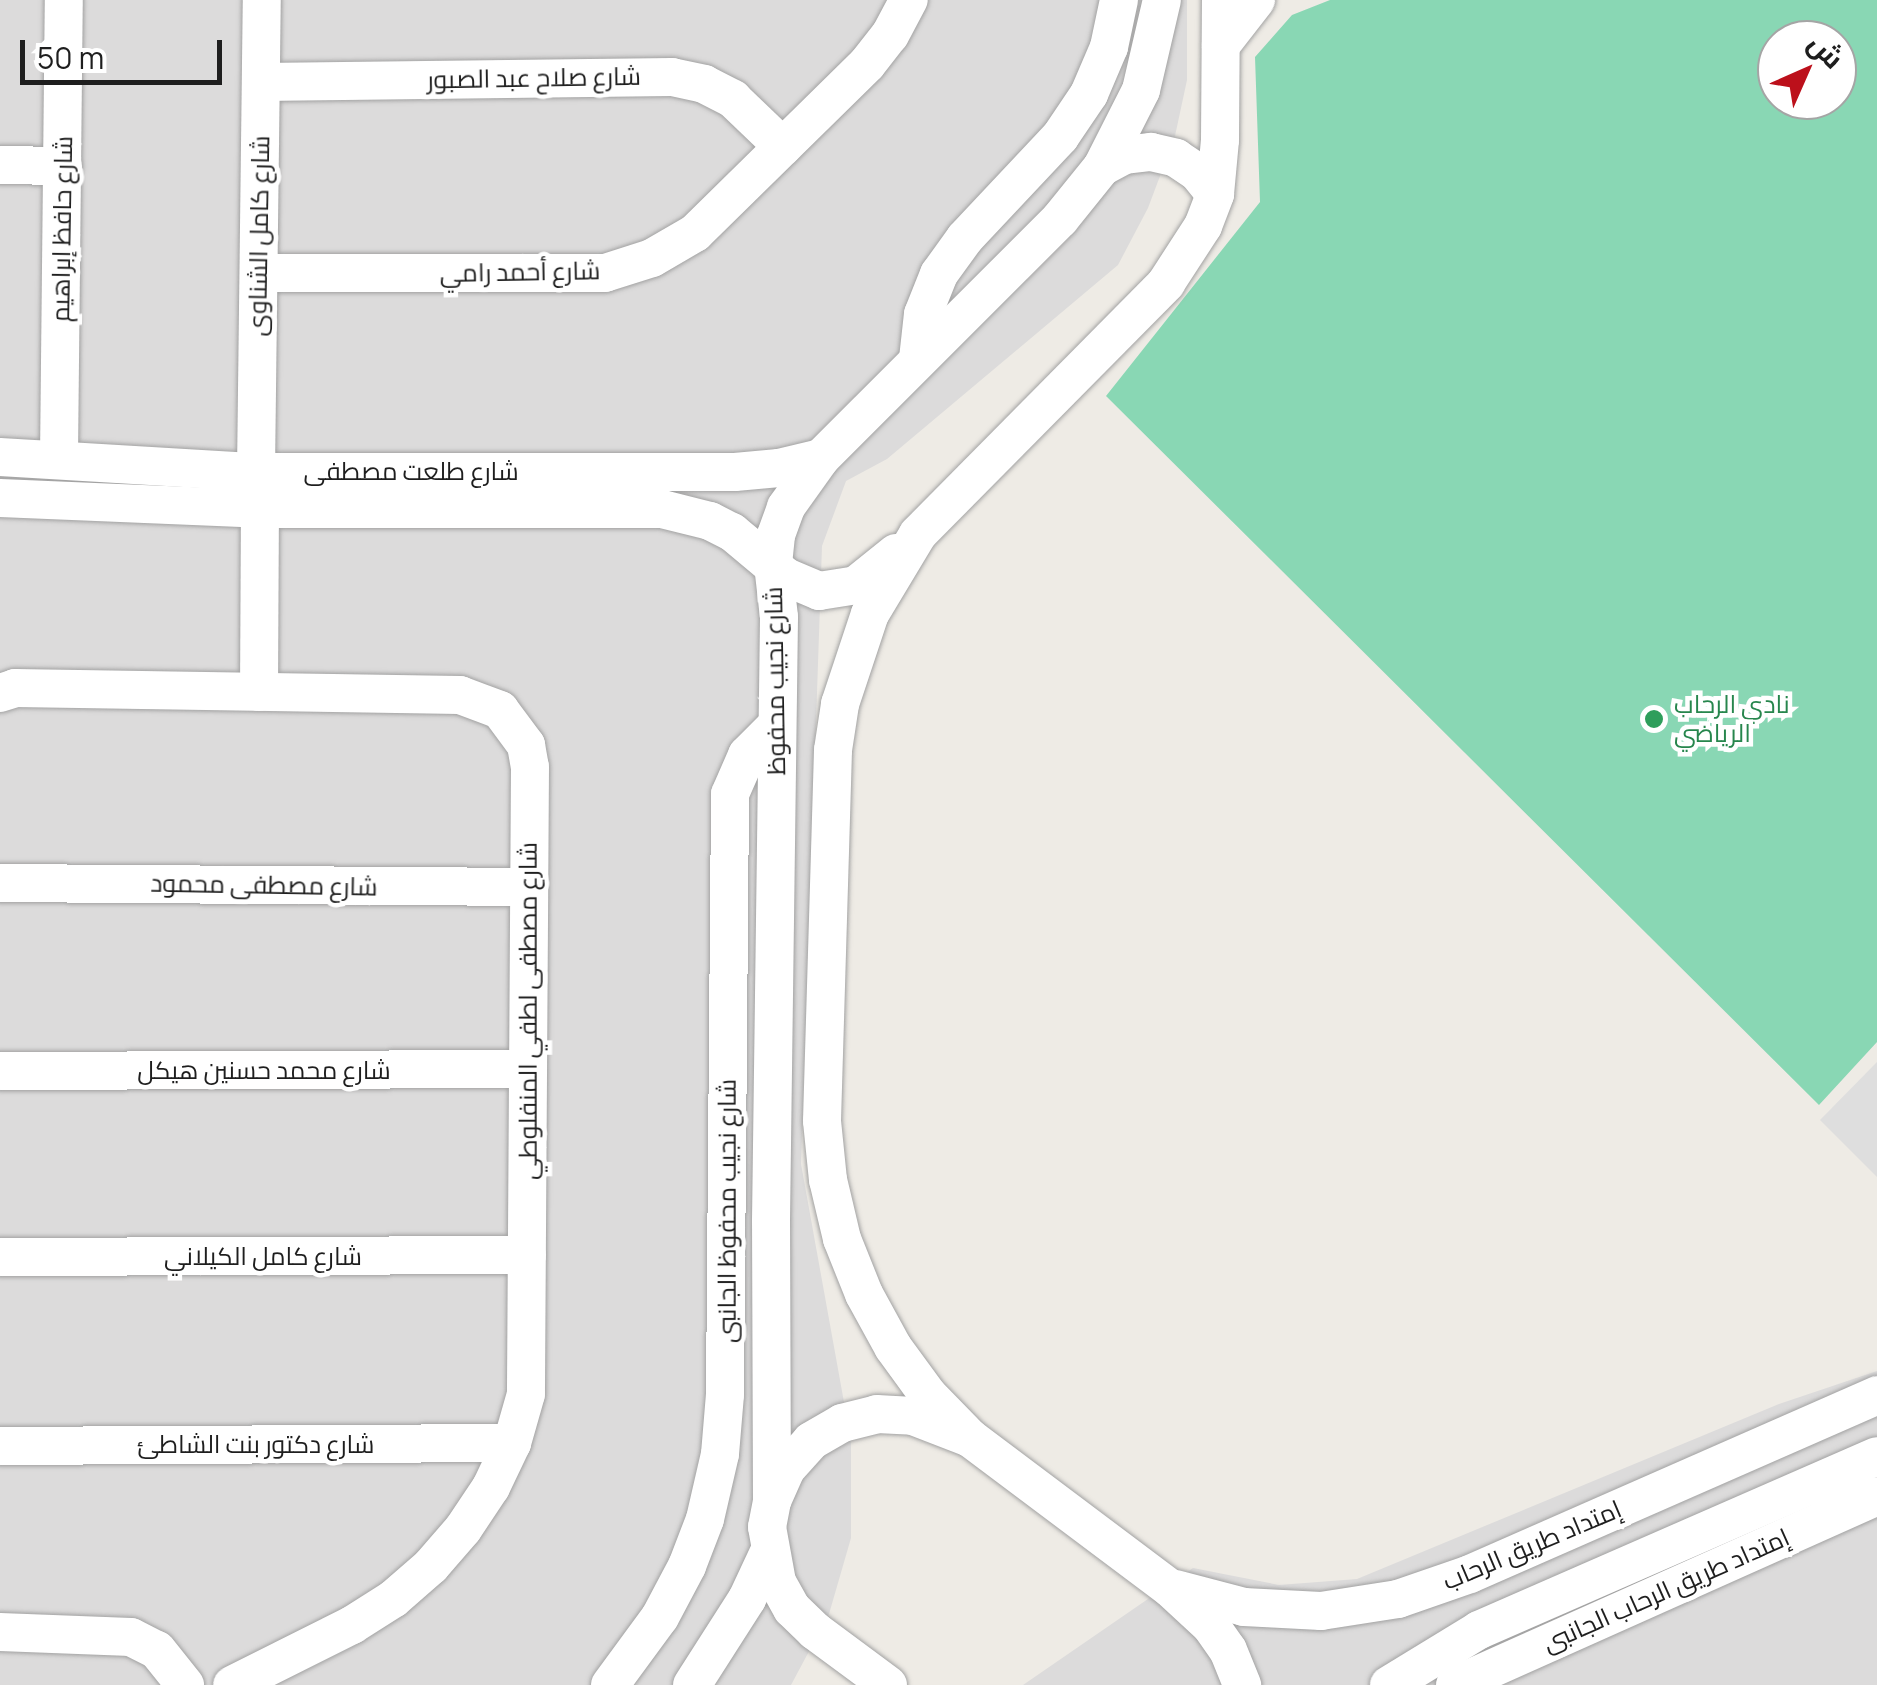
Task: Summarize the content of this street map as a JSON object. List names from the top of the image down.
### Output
{
  "streets": {
    "street": [
      "شارع صلاح عبد الصبور",
      "شارع حافظ إبراهيم",
      "شارع كامل الشناوى",
      "شارع أحمد رامي",
      "شارع طلعت مصطفى",
      "شارع نجيب محفوظ",
      "شارع مصطفى محمود",
      "شارع مصطفى لطفي المنفلوطي",
      "شارع محمد حسنين هيكل",
      "شارع نجيب محفوظ الجانبى",
      "شارع كامل الكيلاني",
      "شارع دكتور بنت الشاطئ",
      "إمتداد طريق الرحاب",
      "إمتداد طريق الرحاب الجانبى"
    ]
  },
  "crossings": [
    ["شارع صلاح عبد الصبور", "شارع كامل الشناوى"],
    ["شارع صلاح عبد الصبور", "شارع أحمد رامي"],
    ["شارع حافظ إبراهيم", "شارع طلعت مصطفى"],
    ["شارع كامل الشناوى", "شارع أحمد رامي"],
    ["شارع كامل الشناوى", "شارع طلعت مصطفى"],
    ["شارع كامل الشناوى", "شارع مصطفى لطفي المنفلوطي"],
    ["شارع طلعت مصطفى", "شارع نجيب محفوظ"],
    ["شارع نجيب محفوظ", "شارع نجيب محفوظ الجانبى"],
    ["شارع مصطفى محمود", "شارع مصطفى لطفي المنفلوطي"],
    ["شارع مصطفى لطفي المنفلوطي", "شارع محمد حسنين هيكل"],
    ["شارع مصطفى لطفي المنفلوطي", "شارع كامل الكيلاني"],
    ["شارع مصطفى لطفي المنفلوطي", "شارع دكتور بنت الشاطئ"]
  ],
  "places": ["نادي الرحاب الرياضي"],
  "scale_bar": "50 m",
  "north": "top right"
}
